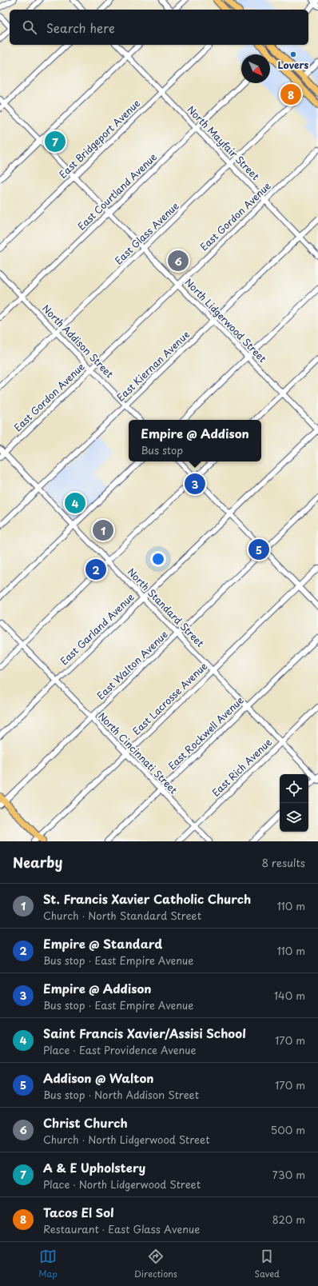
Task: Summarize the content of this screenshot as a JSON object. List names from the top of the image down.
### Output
{
  "streets": {
    "street": [
      "East Bridgeport Avenue",
      "North Mayfair Street",
      "East Courtland Avenue",
      "East Gordon Avenue",
      "East Glass Avenue",
      "North Lidgerwood Street",
      "North Addison Street",
      "East Kiernan Avenue",
      "North Standard Street",
      "East Garland Avenue",
      "East Walton Avenue",
      "East Lacrosse Avenue",
      "East Rockwell Avenue",
      "North Cincinnati Street",
      "East Rich Avenue"
    ]
  },
  "crossings": [
    ["East Bridgeport Avenue", "North Mayfair Street"],
    ["East Bridgeport Avenue", "North Lidgerwood Street"],
    ["North Mayfair Street", "East Courtland Avenue"],
    ["North Mayfair Street", "East Gordon Avenue"],
    ["North Mayfair Street", "East Glass Avenue"],
    ["North Mayfair Street", "East Kiernan Avenue"],
    ["East Courtland Avenue", "North Lidgerwood Street"],
    ["East Courtland Avenue", "North Addison Street"],
    ["East Gordon Avenue", "North Lidgerwood Street"],
    ["East Gordon Avenue", "North Addison Street"],
    ["East Gordon Avenue", "North Standard Street"],
    ["East Glass Avenue", "North Lidgerwood Street"],
    ["East Glass Avenue", "North Addison Street"],
    ["North Lidgerwood Street", "East Kiernan Avenue"],
    ["North Lidgerwood Street", "East Garland Avenue"],
    ["North Addison Street", "East Kiernan Avenue"],
    ["East Kiernan Avenue", "North Standard Street"],
    ["North Standard Street", "East Garland Avenue"],
    ["North Standard Street", "East Walton Avenue"],
    ["North Standard Street", "East Lacrosse Avenue"],
    ["North Standard Street", "East Rockwell Avenue"],
    ["North Standard Street", "East Rich Avenue"],
    ["East Garland Avenue", "North Cincinnati Street"],
    ["East Walton Avenue", "North Cincinnati Street"],
    ["East Lacrosse Avenue", "North Cincinnati Street"],
    ["East Rockwell Avenue", "North Cincinnati Street"],
    ["North Cincinnati Street", "East Rich Avenue"]
  ],
  "places": ["Lovers"],
  "north": "bottom right",
  "page": {
    "search": "Search here",
    "pins": [
      "8",
      "7",
      "6",
      "3",
      "4",
      "1",
      "5",
      "2"
    ],
    "popup": ["Empire @ Addison", "Bus stop"],
    "heading": ["Nearby", "8 results"],
    "list": [
      {
        "mark": "1",
        "name": "St. Francis Xavier Catholic Church",
        "note": "Church · North Standard Street",
        "value": "110 m"
      },
      {
        "mark": "2",
        "name": "Empire @ Standard",
        "note": "Bus stop · East Empire Avenue",
        "value": "110 m"
      },
      {
        "mark": "3",
        "name": "Empire @ Addison",
        "note": "Bus stop · East Empire Avenue",
        "value": "140 m"
      },
      {
        "mark": "4",
        "name": "Saint Francis Xavier/Assisi School",
        "note": "Place · East Providence Avenue",
        "value": "170 m"
      },
      {
        "mark": "5",
        "name": "Addison @ Walton",
        "note": "Bus stop · North Addison Street",
        "value": "170 m"
      },
      {
        "mark": "6",
        "name": "Christ Church",
        "note": "Church · North Lidgerwood Street",
        "value": "500 m"
      },
      {
        "mark": "7",
        "name": "A & E Upholstery",
        "note": "Place · North Lidgerwood Street",
        "value": "730 m"
      },
      {
        "mark": "8",
        "name": "Tacos El Sol",
        "note": "Restaurant · East Glass Avenue",
        "value": "820 m"
      }
    ],
    "nav": ["Map", "Directions", "Saved"]
  }
}
